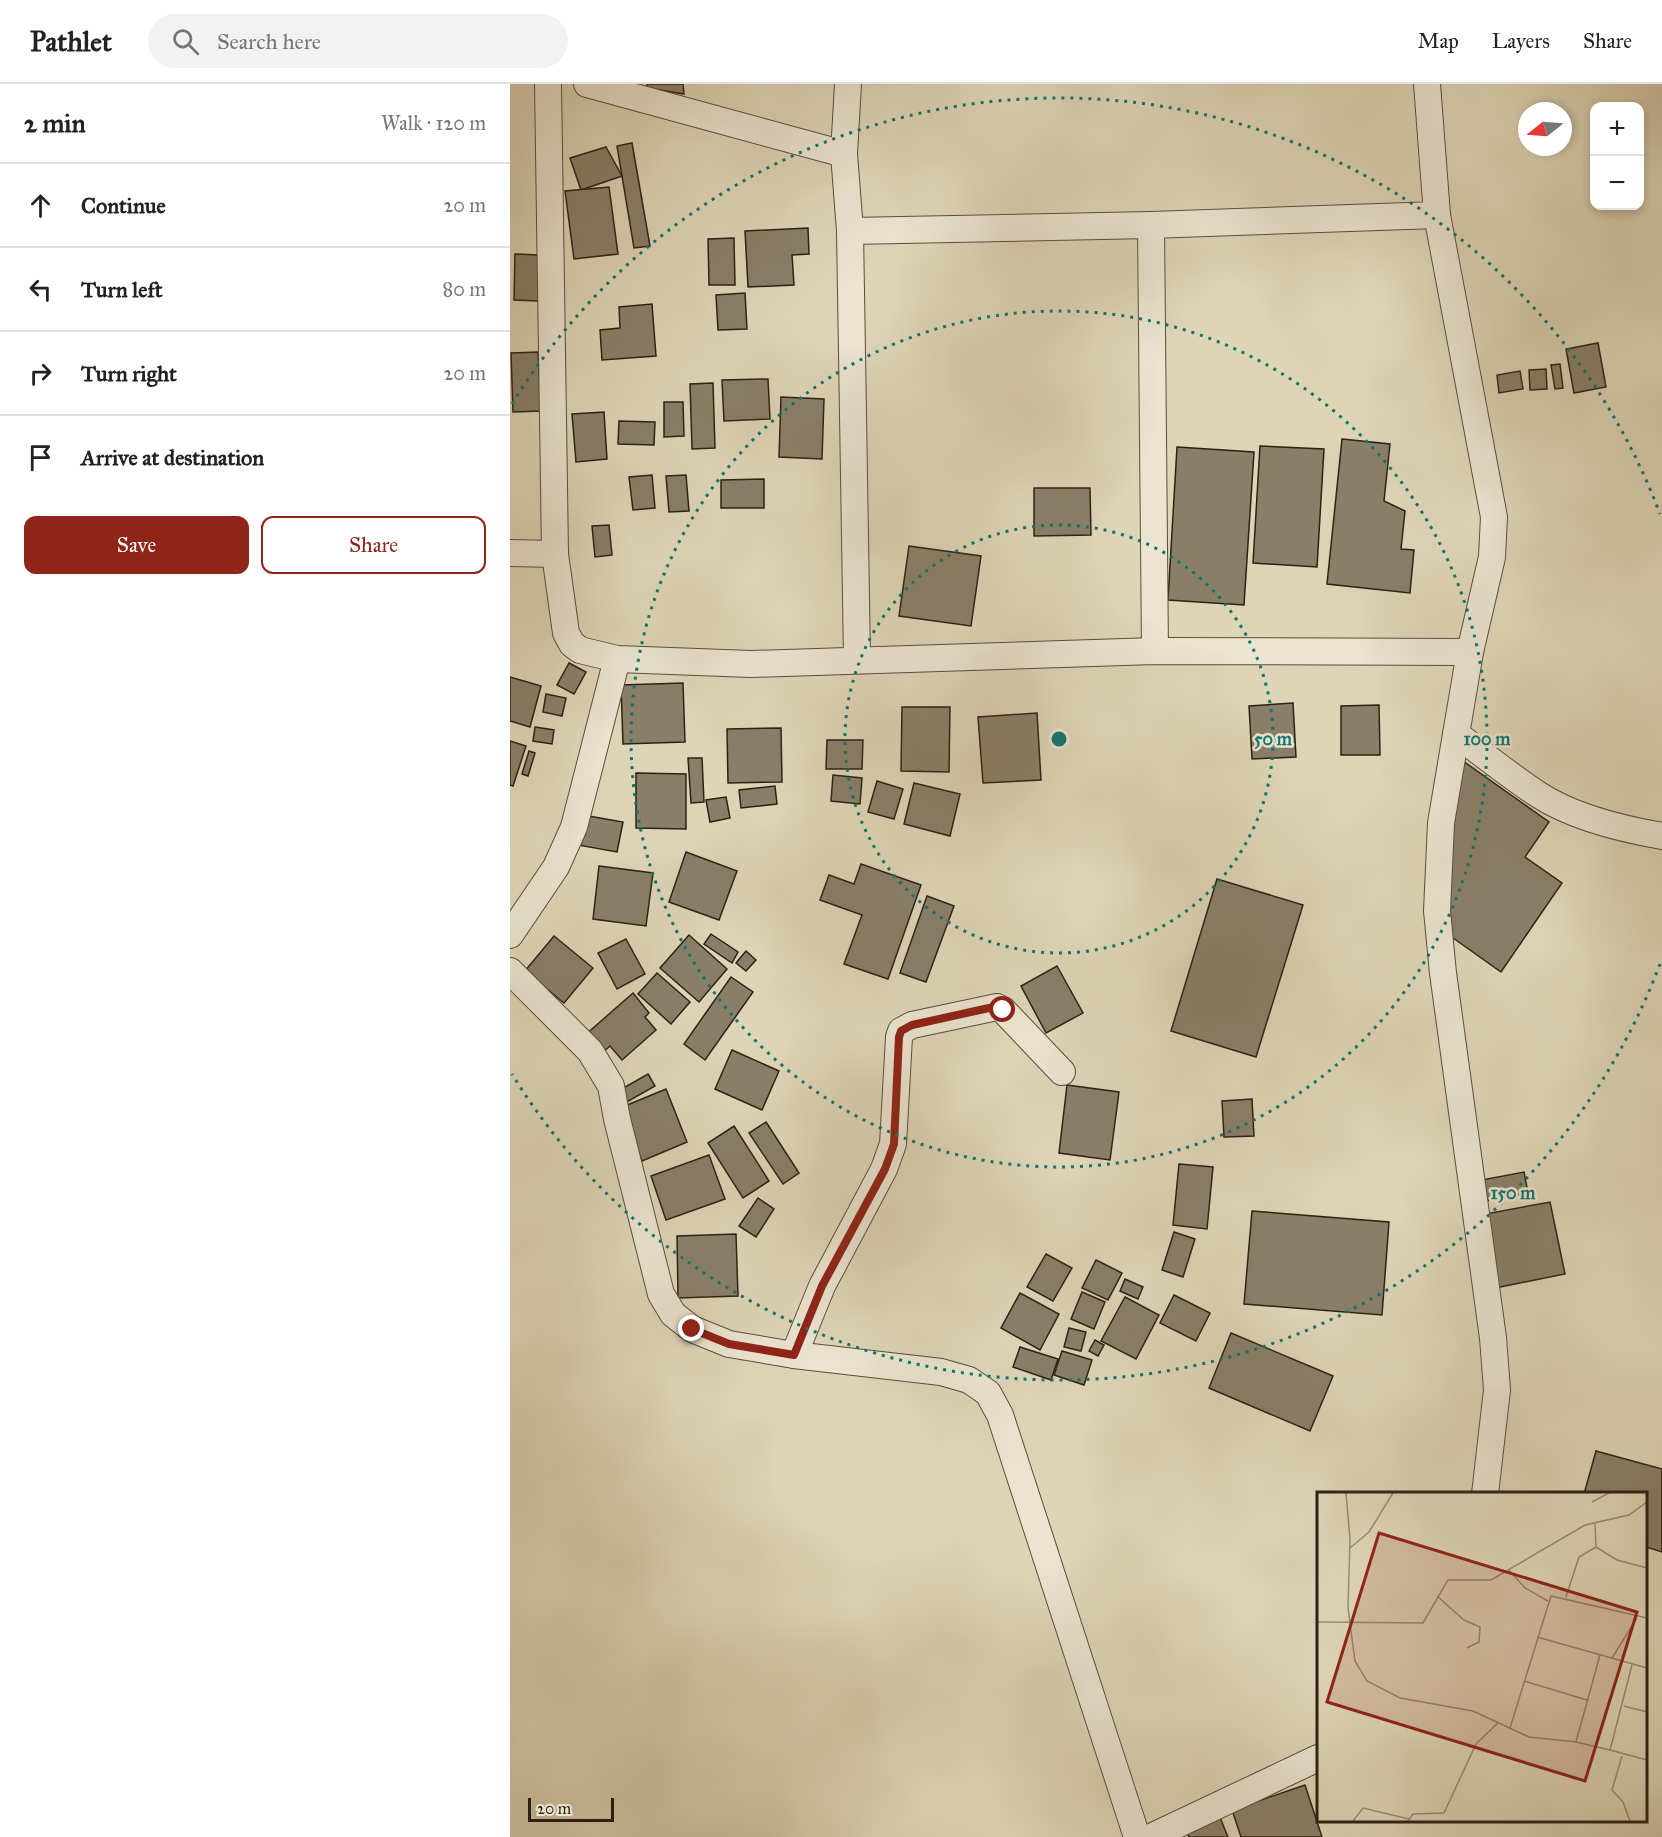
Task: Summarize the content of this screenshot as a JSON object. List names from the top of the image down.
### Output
{
  "scale_bar": "20 m",
  "north": "left",
  "page": {
    "header": "Pathlet",
    "search": "Search here",
    "nav": ["Map", "Layers", "Share"],
    "heading": ["2 min", "Walk · 120 m"],
    "map_buttons": ["+", "−"],
    "list": [
      ["Continue", "20 m"],
      ["Turn left", "80 m"],
      ["Turn right", "20 m"],
      "Arrive at destination"
    ],
    "buttons": ["Save", "Share"],
    "scale": "20 m"
  },
  "rings": ["50 m", "100 m", "150 m"]
}
